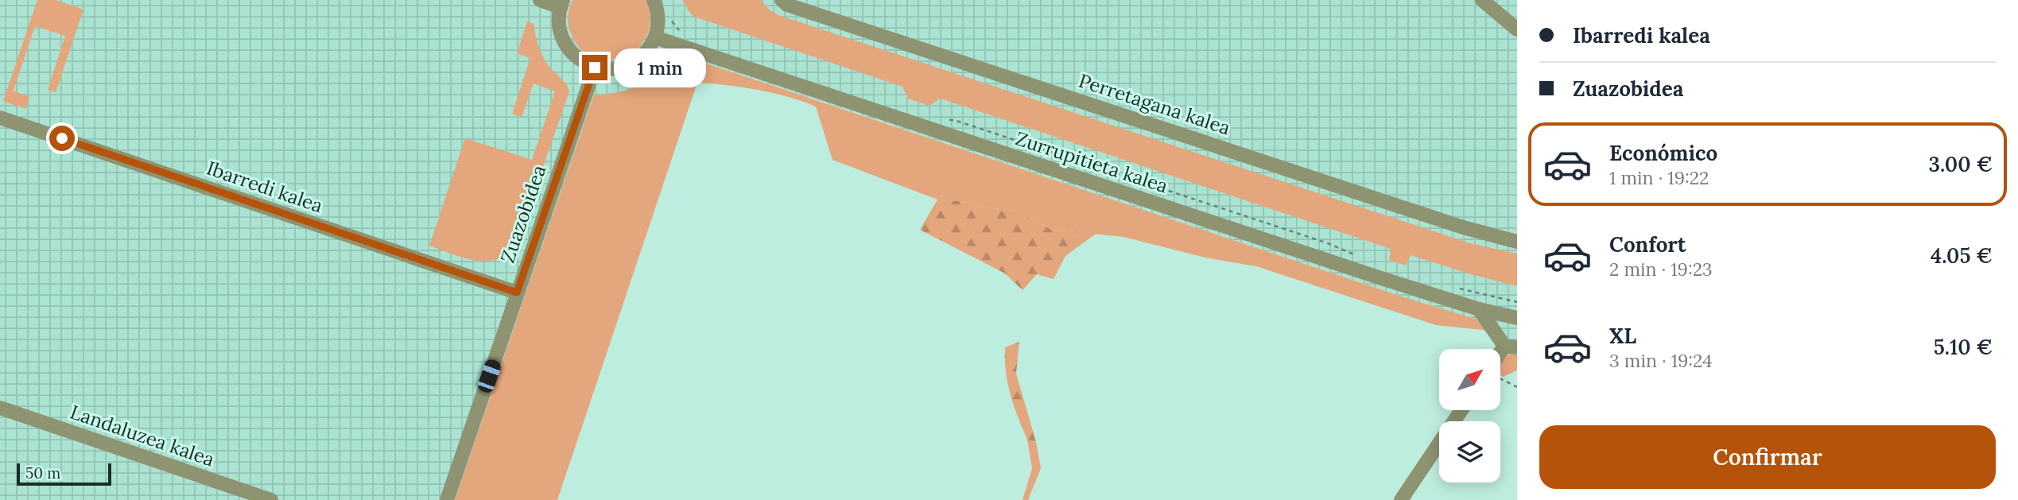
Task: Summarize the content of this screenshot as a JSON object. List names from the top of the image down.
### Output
{
  "streets": {
    "street": [
      "Perretagana kalea",
      "Zurrupitieta kalea",
      "Ibarredi kalea",
      "Zuazobidea",
      "Landaluzea kalea"
    ]
  },
  "crossings": [
    ["Ibarredi kalea", "Zuazobidea"]
  ],
  "scale_bar": "50 m",
  "north": "top right",
  "page": {
    "banner": ["Ibarredi kalea", "Zuazobidea"],
    "bubble": "1 min",
    "list": [
      {
        "name": "Económico",
        "note": "1 min · 19:22",
        "value": "3.00 €"
      },
      {
        "name": "Confort",
        "note": "2 min · 19:23",
        "value": "4.05 €"
      },
      {
        "name": "XL",
        "note": "3 min · 19:24",
        "value": "5.10 €"
      }
    ],
    "buttons": "Confirmar",
    "scale": "50 m"
  }
}
